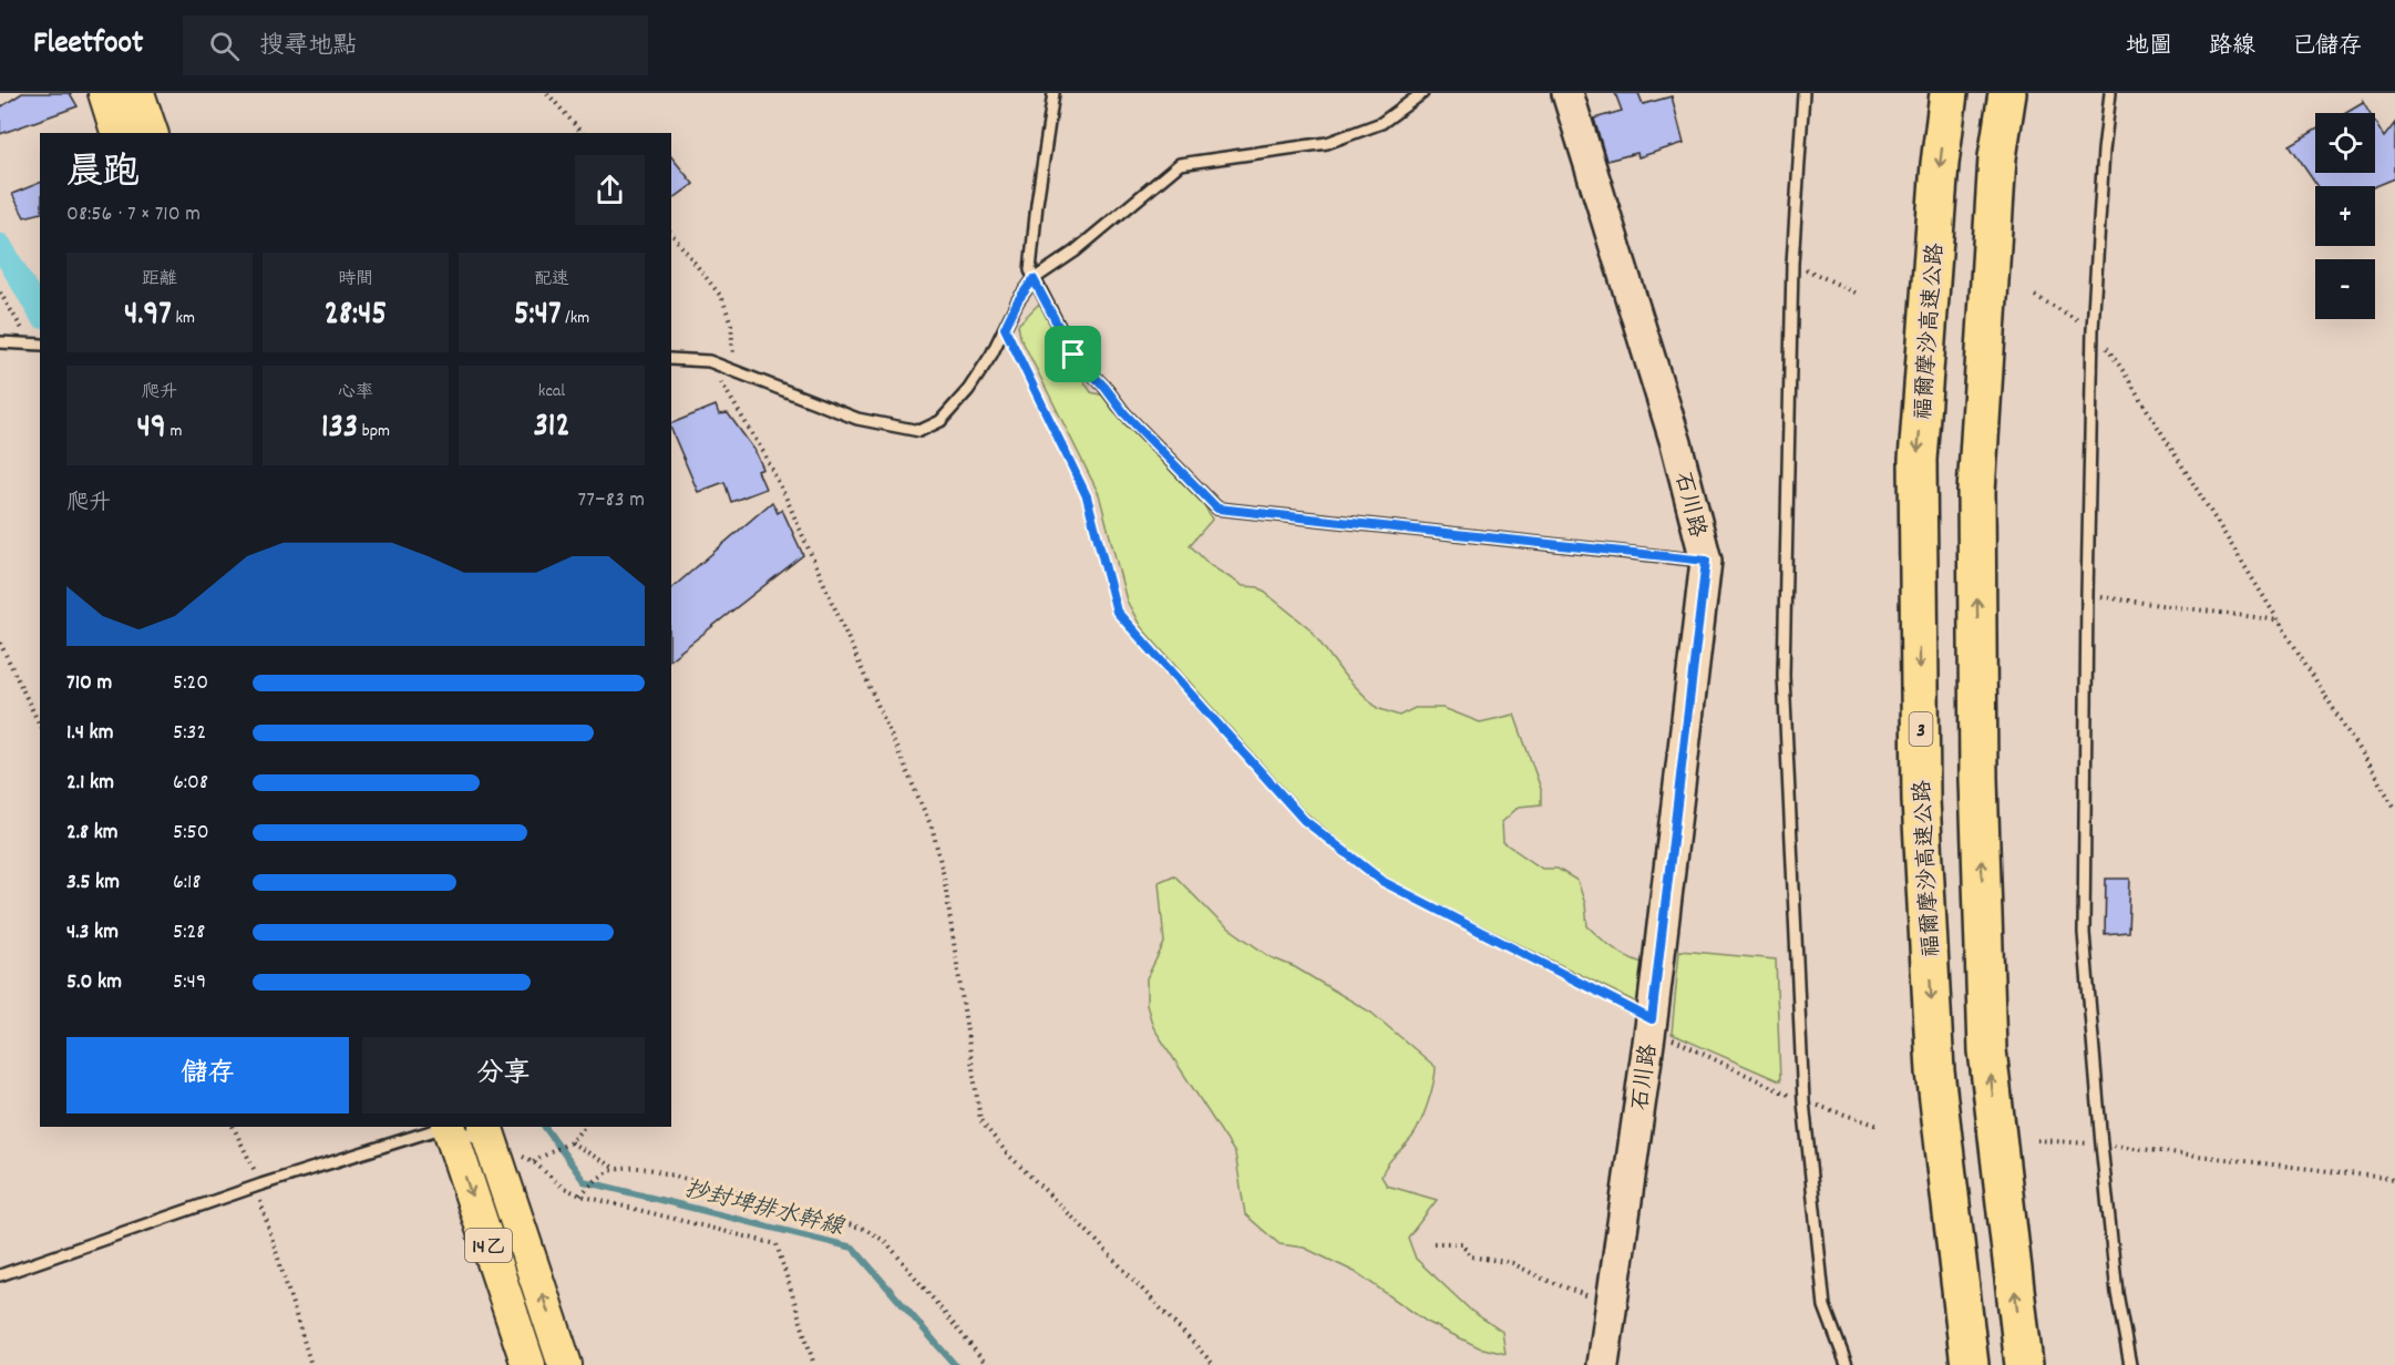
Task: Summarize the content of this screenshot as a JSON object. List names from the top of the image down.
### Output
{
  "streets": {
    "highway": ["福爾摩沙高速公路", "3"],
    "main road": ["14乙"],
    "street": ["石川路"]
  },
  "water": ["抄封埤排水幹線"],
  "page": {
    "header": "Fleetfoot",
    "search": "搜尋地點",
    "nav": ["地圖", "路線", "已儲存"],
    "map_buttons": ["+", "−"],
    "heading": ["晨跑", "08:56 · 7 × 710 m"],
    "stats": [
      ["距離", "4.97 km"],
      ["時間", "28:45"],
      ["配速", "5:47 /km"],
      ["爬升", "49 m"],
      ["心率", "133 bpm"],
      ["kcal", "312"]
    ],
    "chart": ["爬升", "77–83 m"],
    "list": [
      {
        "name": "710 m",
        "note": "5:20"
      },
      {
        "name": "1.4 km",
        "note": "5:32"
      },
      {
        "name": "2.1 km",
        "note": "6:08"
      },
      {
        "name": "2.8 km",
        "note": "5:50"
      },
      {
        "name": "3.5 km",
        "note": "6:18"
      },
      {
        "name": "4.3 km",
        "note": "5:28"
      },
      {
        "name": "5.0 km",
        "note": "5:49"
      }
    ],
    "buttons": ["儲存", "分享"]
  }
}
